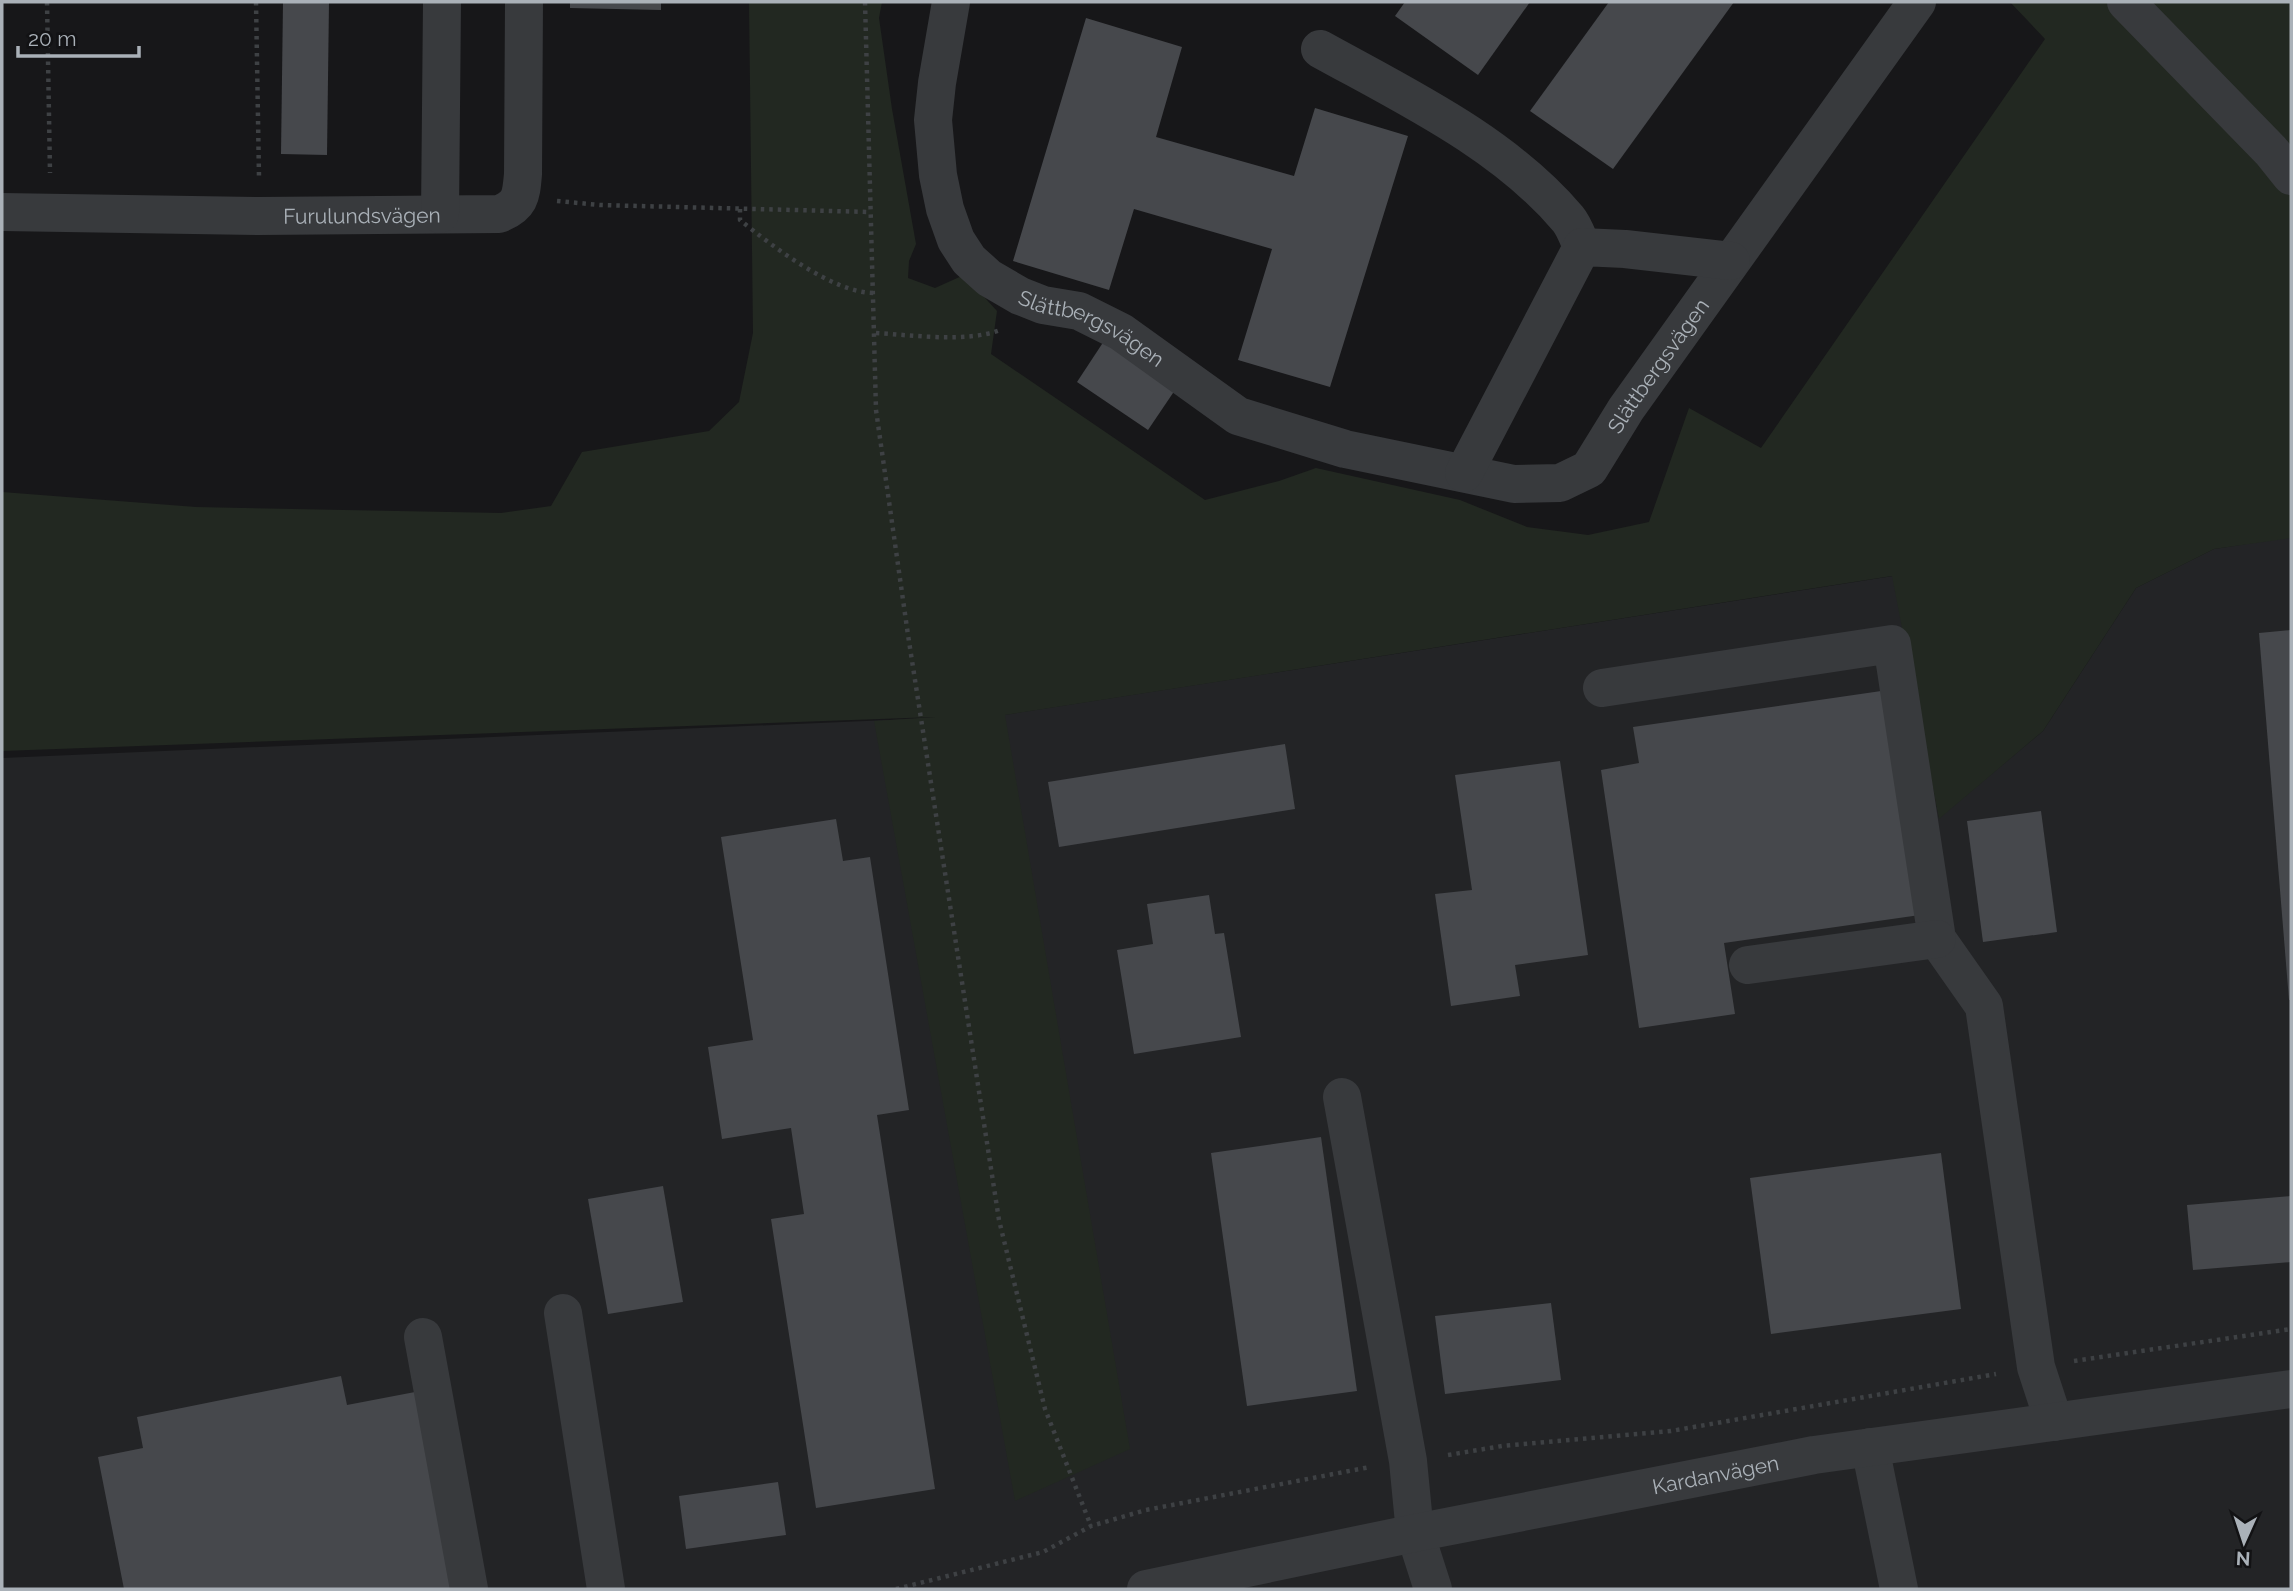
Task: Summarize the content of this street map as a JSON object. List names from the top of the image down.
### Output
{
  "streets": {
    "street": ["Furulundsvägen", "Slättbergsvägen", "Kardanvägen"]
  },
  "scale_bar": "20 m",
  "north": "bottom"
}
